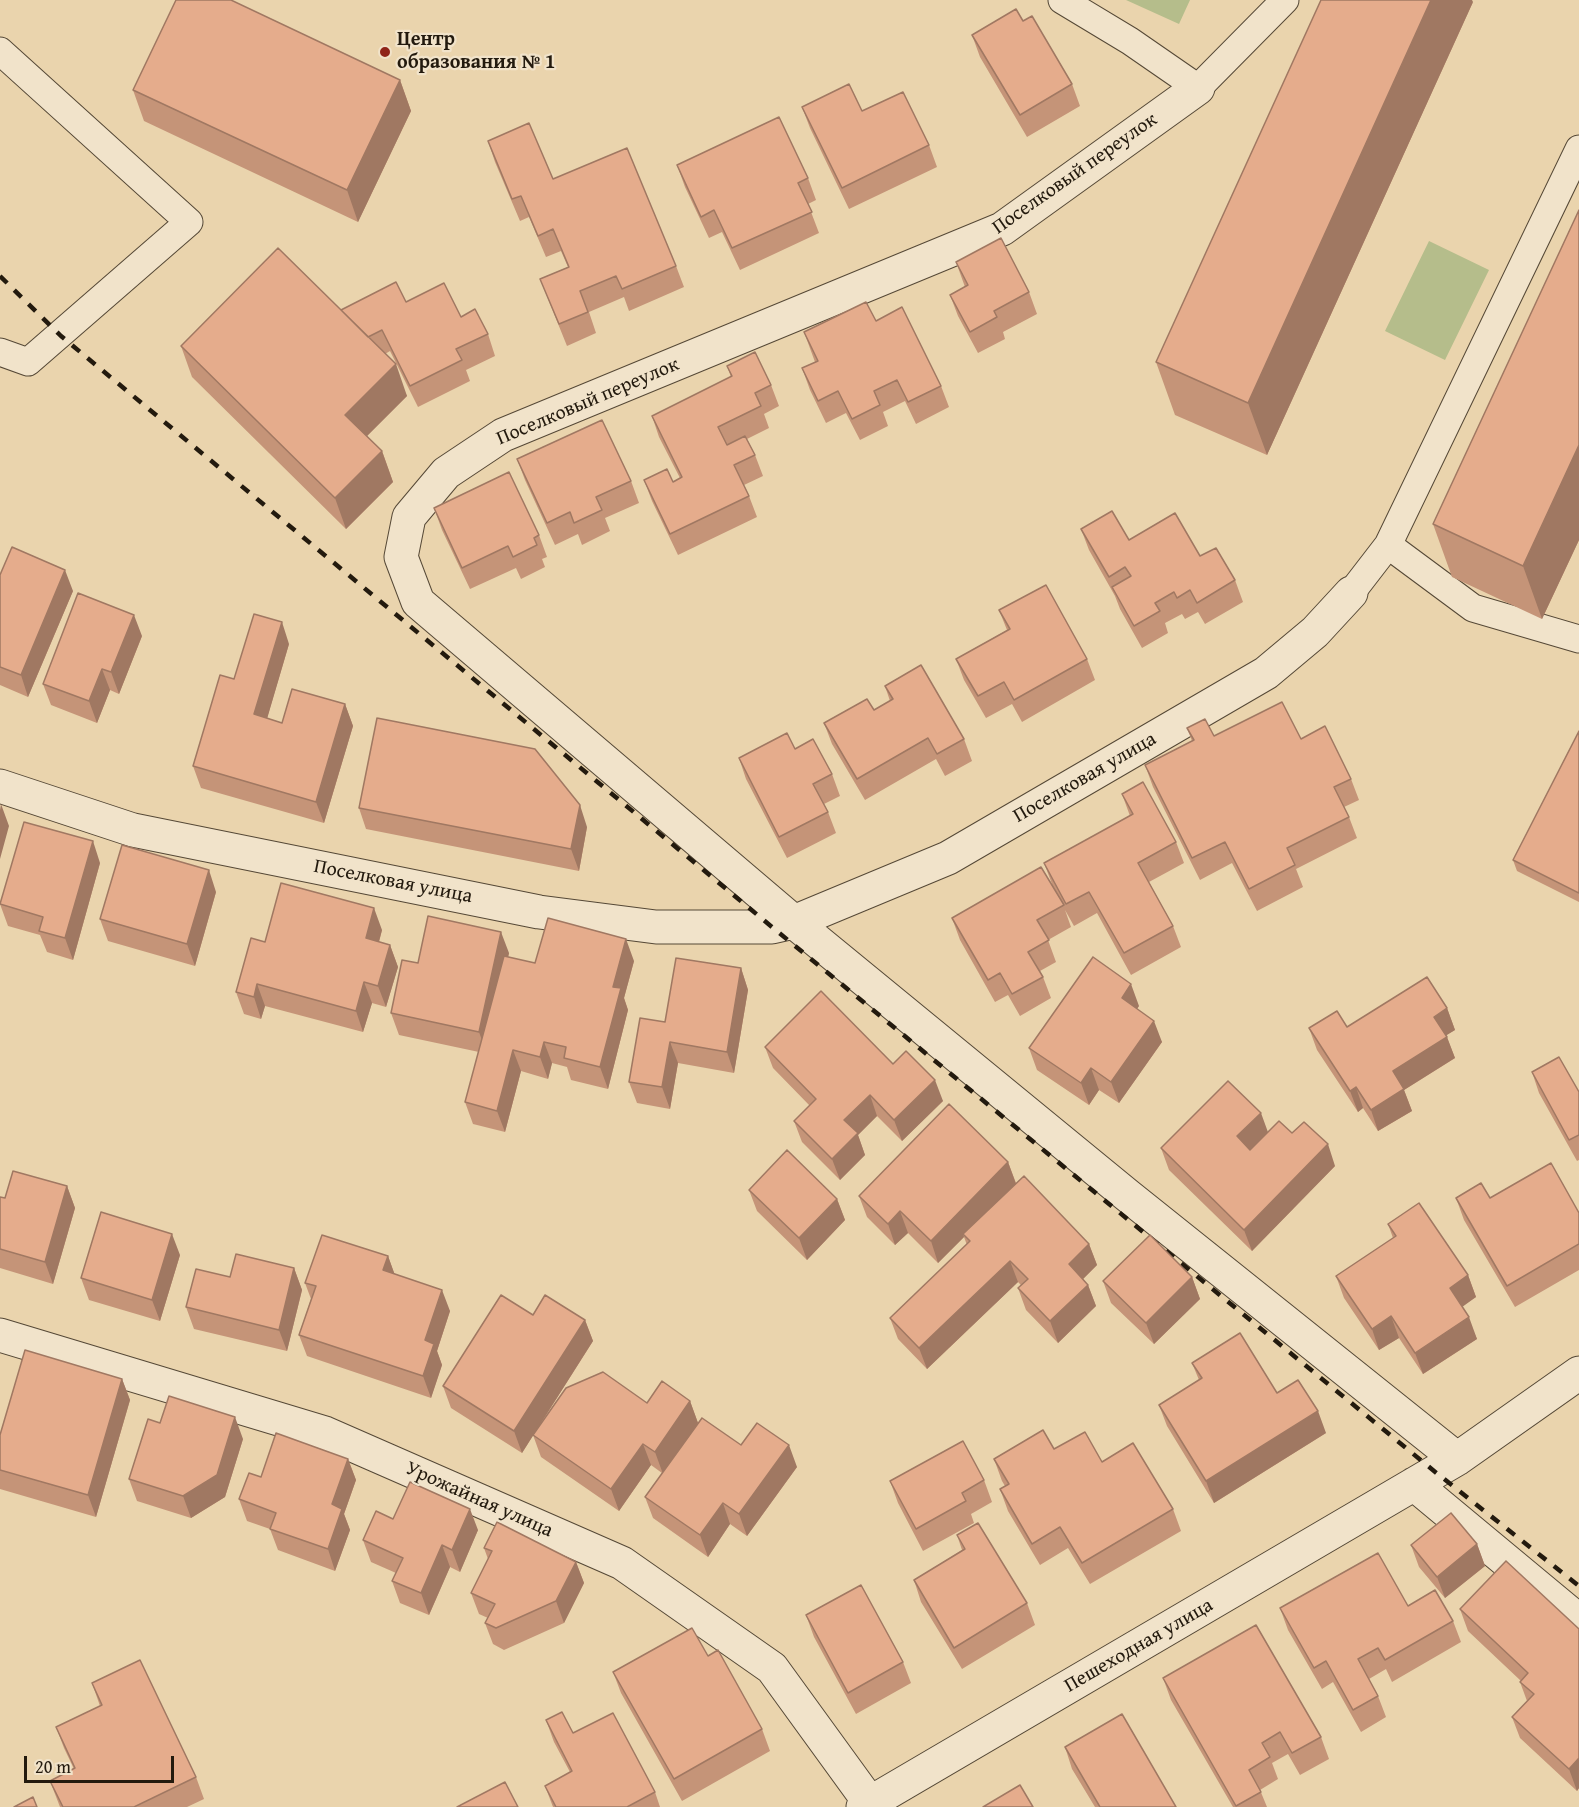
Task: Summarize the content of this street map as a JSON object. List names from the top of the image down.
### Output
{
  "streets": {
    "street": [
      "Поселковый переулок",
      "Поселковая улица",
      "Урожайная улица",
      "Пешеходная улица"
    ]
  },
  "crossings": [
    ["Поселковый переулок", "Поселковая улица"],
    ["Урожайная улица", "Пешеходная улица"]
  ],
  "places": ["Центр образования № 1"],
  "scale_bar": "20 m"
}
